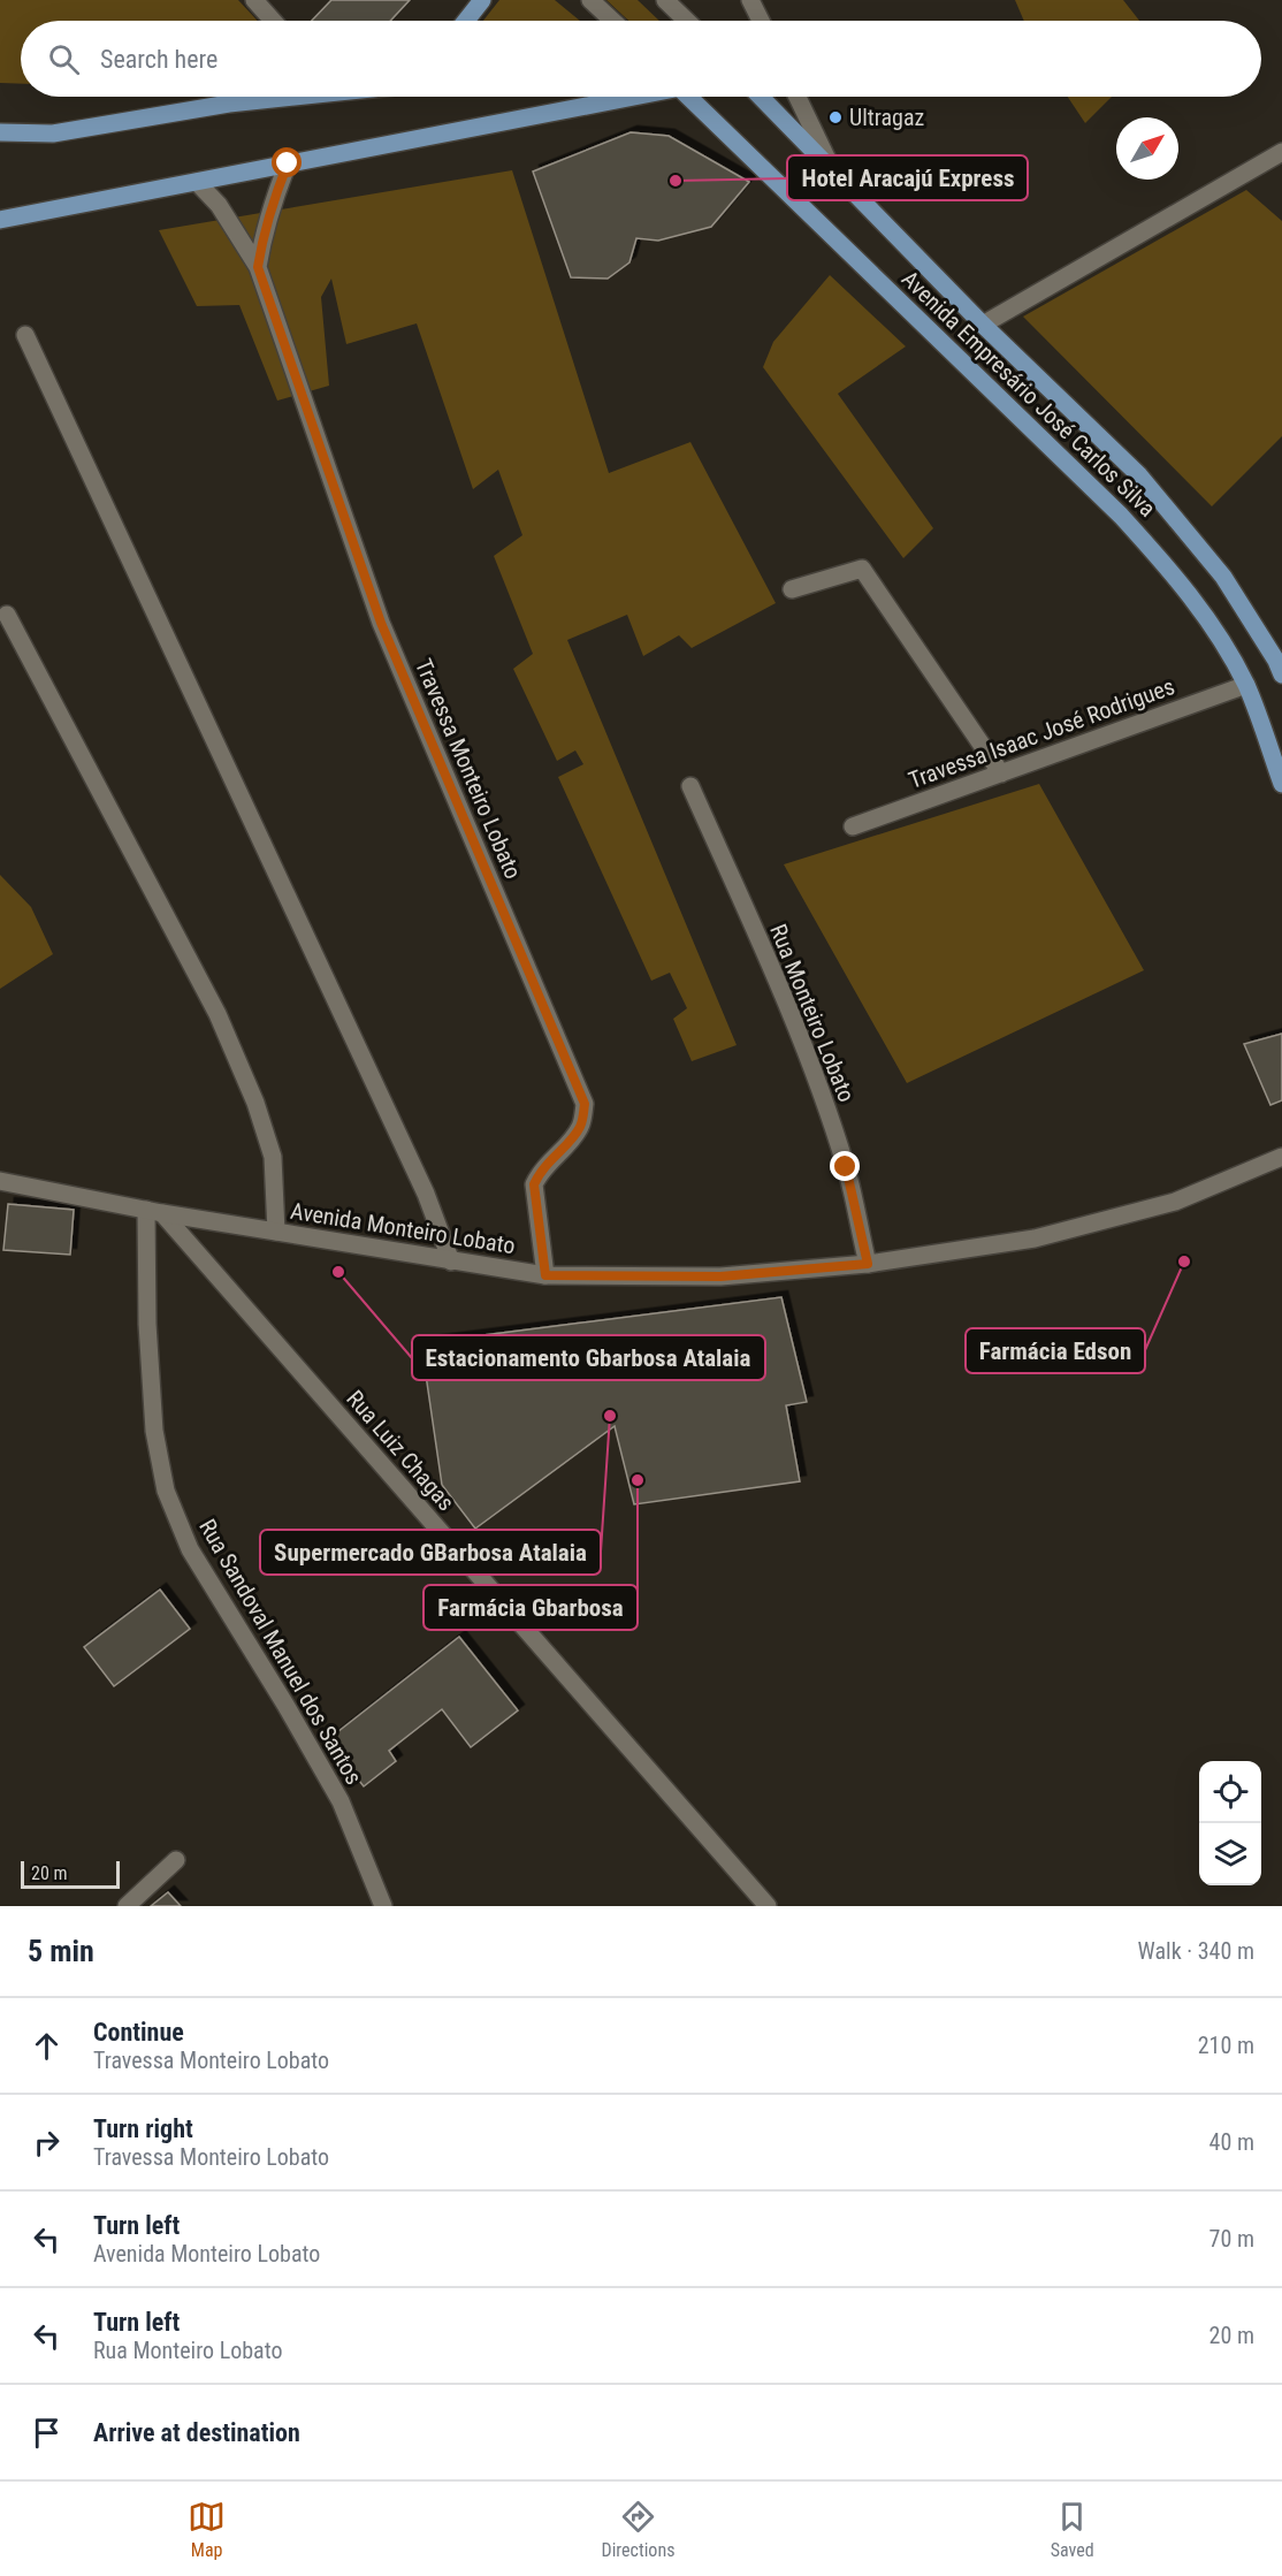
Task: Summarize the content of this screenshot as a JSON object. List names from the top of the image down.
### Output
{
  "streets": {
    "main road": ["Avenida Empresário José Carlos Silva"],
    "street": [
      "Travessa Isaac José Rodrigues",
      "Travessa Monteiro Lobato",
      "Rua Monteiro Lobato",
      "Avenida Monteiro Lobato",
      "Rua Luiz Chagas",
      "Rua Sandoval Manuel dos Santos"
    ]
  },
  "crossings": [
    ["Avenida Empresário José Carlos Silva", "Travessa Isaac José Rodrigues"],
    ["Travessa Monteiro Lobato", "Avenida Monteiro Lobato"],
    ["Rua Monteiro Lobato", "Avenida Monteiro Lobato"],
    ["Avenida Monteiro Lobato", "Rua Luiz Chagas"],
    ["Avenida Monteiro Lobato", "Rua Sandoval Manuel dos Santos"],
    ["Rua Luiz Chagas", "Rua Sandoval Manuel dos Santos"]
  ],
  "places": [
    "Ultragaz",
    "Hotel Aracajú Express",
    "Farmácia Edson",
    "Estacionamento Gbarbosa Atalaia",
    "Supermercado GBarbosa Atalaia",
    "Farmácia Gbarbosa"
  ],
  "scale_bar": "20 m",
  "north": "top right",
  "page": {
    "search": "Search here",
    "scale": "20 m",
    "heading": ["5 min", "Walk · 340 m"],
    "list": [
      ["Continue", "Travessa Monteiro Lobato", "210 m"],
      ["Turn right", "Travessa Monteiro Lobato", "40 m"],
      ["Turn left", "Avenida Monteiro Lobato", "70 m"],
      ["Turn left", "Rua Monteiro Lobato", "20 m"],
      "Arrive at destination"
    ],
    "nav": ["Map", "Directions", "Saved"]
  }
}
